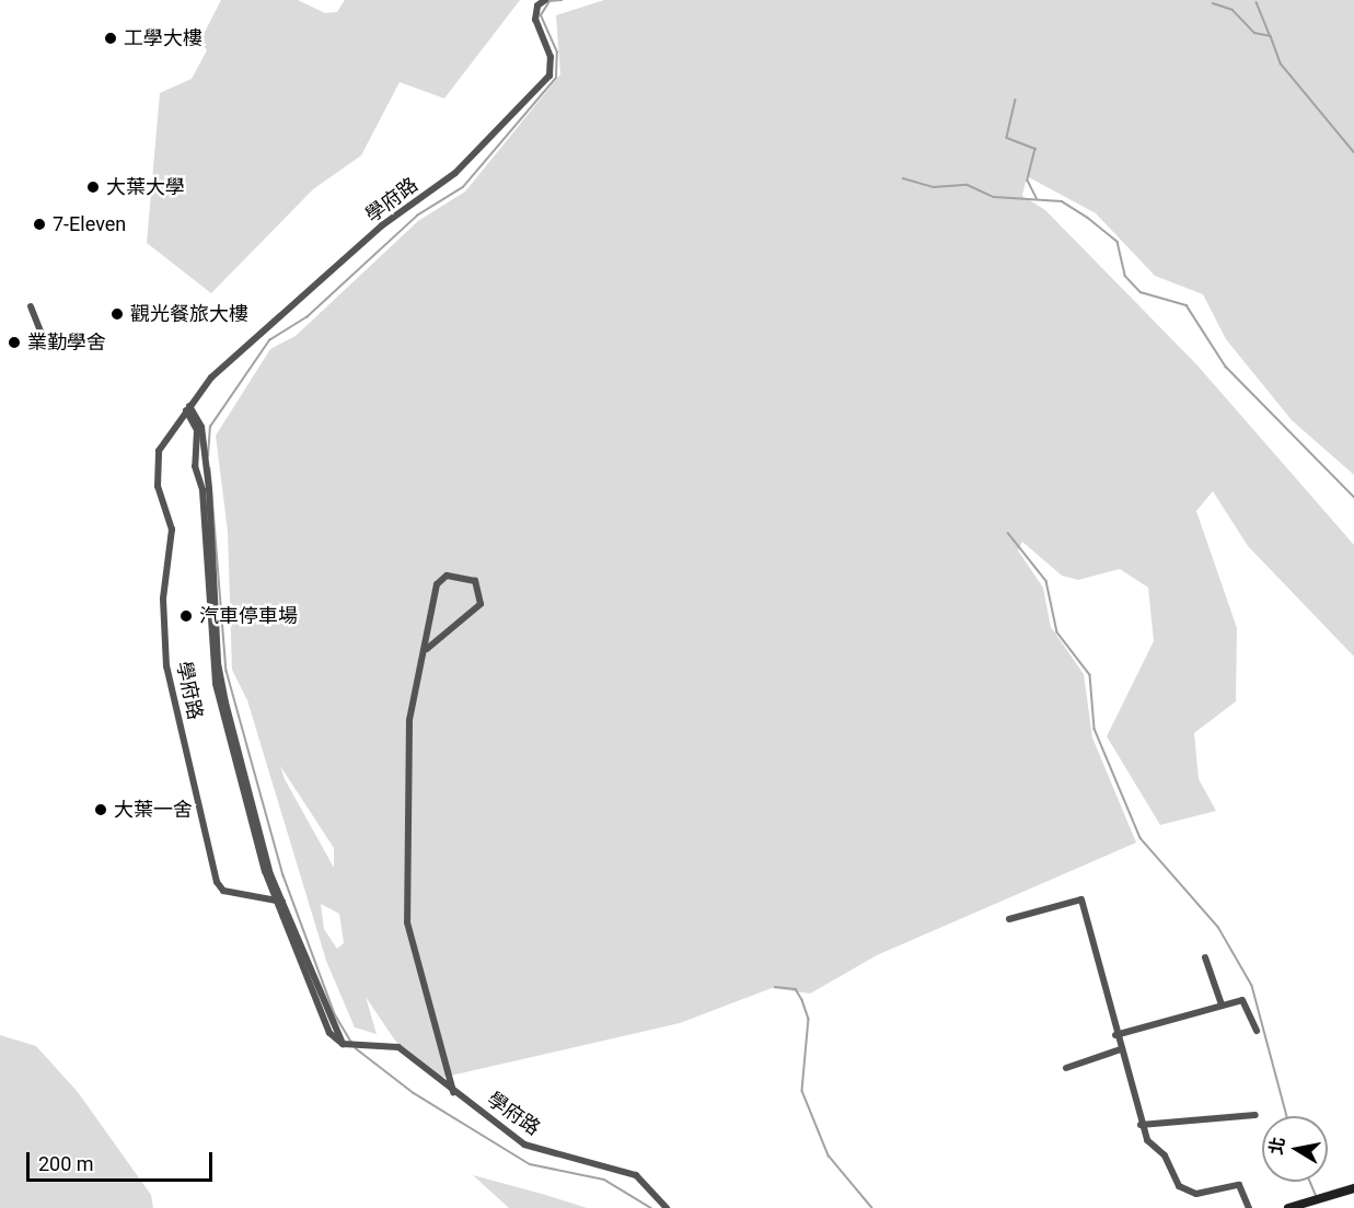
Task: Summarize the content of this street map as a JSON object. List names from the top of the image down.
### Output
{
  "streets": {
    "street": ["學府路"]
  },
  "places": [
    "工學大樓",
    "大葉大學",
    "7-Eleven",
    "觀光餐旅大樓",
    "業勤學舍",
    "汽車停車場",
    "大葉一舍"
  ],
  "scale_bar": "200 m",
  "north": "left"
}
